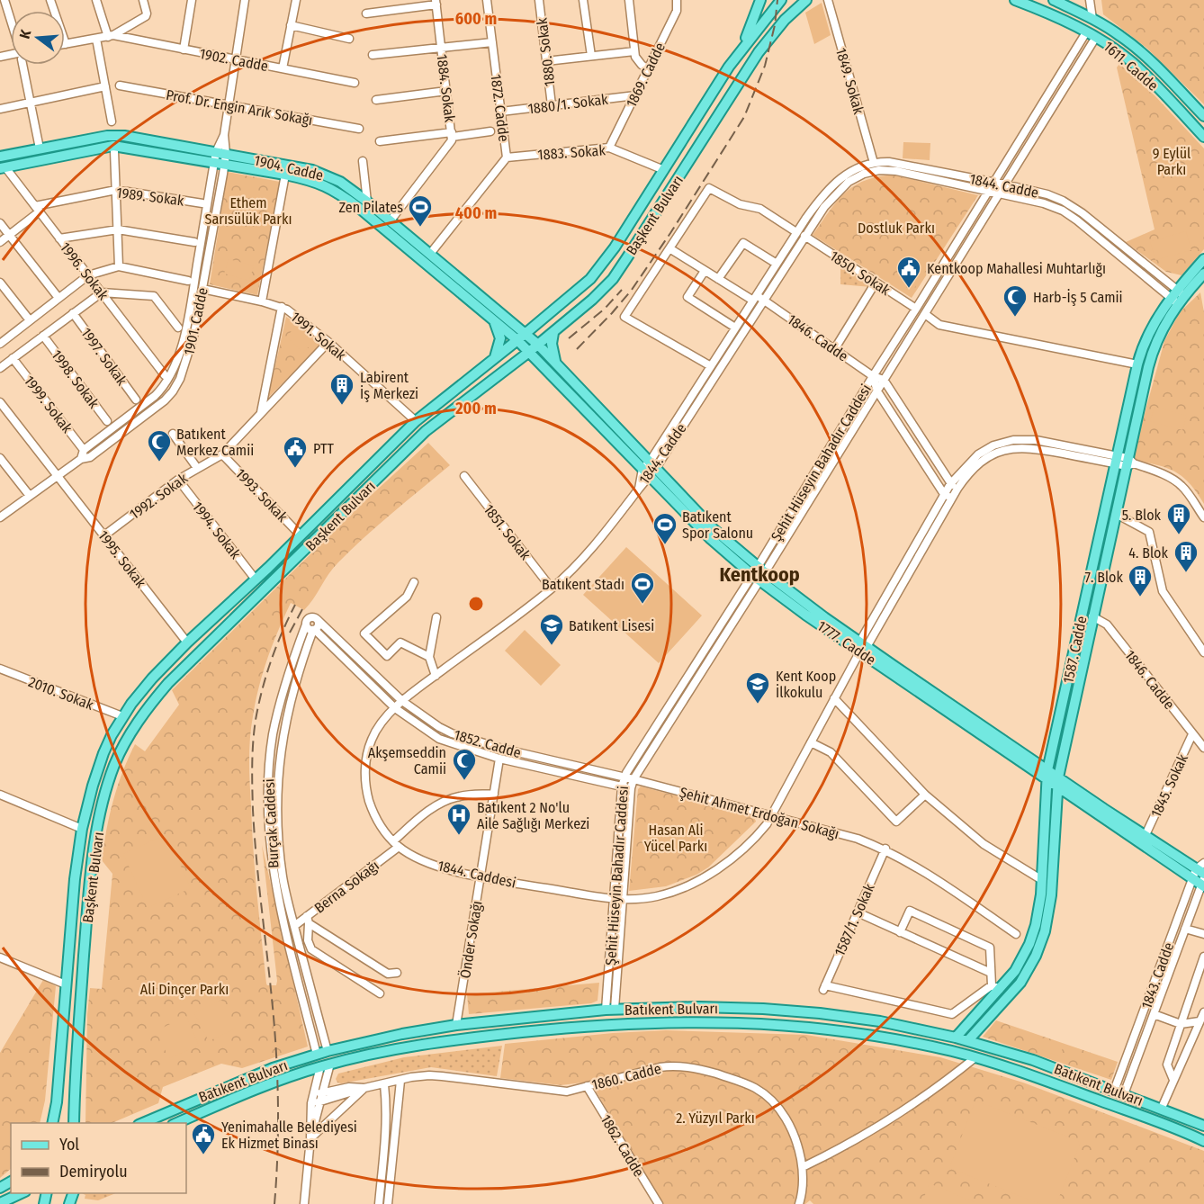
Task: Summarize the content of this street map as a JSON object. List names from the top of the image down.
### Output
{
  "streets": {
    "main road": [
      "1611. Cadde",
      "1904. Cadde",
      "Başkent Bulvarı",
      "1777. Cadde",
      "1587. Cadde",
      "Batıkent Bulvarı"
    ],
    "street": [
      "1880. Sokak",
      "1902. Cadde",
      "1869. Cadde",
      "1849. Sokak",
      "1884. Sokak",
      "1880/1. Sokak",
      "Prof. Dr. Engin Arık Sokağı",
      "1872. Cadde",
      "1883. Sokak",
      "1844. Cadde",
      "1989. Sokak",
      "1996. Sokak",
      "1850. Sokak",
      "1901. Cadde",
      "1991. Sokak",
      "1846. Cadde",
      "1997. Sokak",
      "1998. Sokak",
      "1999. Sokak",
      "Şehit Hüseyin Bahadır Caddesi",
      "1993. Sokak",
      "1992. Sokak",
      "1994. Sokak",
      "1851. Sokak",
      "1995. Sokak",
      "2010. Sokak",
      "1852. Cadde",
      "1845. Sokak",
      "Şehit Ahmet Erdoğan Sokağı",
      "Burçak Caddesi",
      "1844. Caddesi",
      "Berna Sokağı",
      "1587/1. Sokak",
      "Önder Sokağı",
      "1843. Cadde",
      "1860. Cadde",
      "1862. Cadde"
    ]
  },
  "crossings": [
    ["1880. Sokak", "1880/1. Sokak"],
    ["1902. Cadde", "1901. Cadde"],
    ["1611. Cadde", "Şehit Hüseyin Bahadır Caddesi"],
    ["1869. Cadde", "1880/1. Sokak"],
    ["1869. Cadde", "1883. Sokak"],
    ["1849. Sokak", "1844. Cadde"],
    ["1884. Sokak", "1904. Cadde"],
    ["1880/1. Sokak", "1872. Cadde"],
    ["Prof. Dr. Engin Arık Sokağı", "1901. Cadde"],
    ["1872. Cadde", "1883. Sokak"],
    ["1872. Cadde", "1904. Cadde"],
    ["1883. Sokak", "Başkent Bulvarı"],
    ["1904. Cadde", "Başkent Bulvarı"],
    ["1904. Cadde", "1996. Sokak"],
    ["1904. Cadde", "1901. Cadde"],
    ["1904. Cadde", "1777. Cadde"],
    ["1844. Cadde", "1850. Sokak"],
    ["1844. Cadde", "1846. Cadde"],
    ["1844. Cadde", "Şehit Hüseyin Bahadır Caddesi"],
    ["1844. Cadde", "1777. Cadde"],
    ["1844. Cadde", "1587. Cadde"],
    ["1844. Cadde", "1844. Caddesi"],
    ["1989. Sokak", "1996. Sokak"],
    ["Başkent Bulvarı", "1991. Sokak"],
    ["Başkent Bulvarı", "1993. Sokak"],
    ["Başkent Bulvarı", "1994. Sokak"],
    ["Başkent Bulvarı", "1995. Sokak"],
    ["Başkent Bulvarı", "1777. Cadde"],
    ["Başkent Bulvarı", "2010. Sokak"],
    ["1850. Sokak", "1846. Cadde"],
    ["1850. Sokak", "Şehit Hüseyin Bahadır Caddesi"],
    ["1901. Cadde", "1991. Sokak"],
    ["1901. Cadde", "1999. Sokak"],
    ["1901. Cadde", "1995. Sokak"],
    ["1991. Sokak", "1992. Sokak"],
    ["1846. Cadde", "Şehit Hüseyin Bahadır Caddesi"],
    ["1846. Cadde", "1587. Cadde"],
    ["1846. Cadde", "1845. Sokak"],
    ["Şehit Hüseyin Bahadır Caddesi", "1777. Cadde"],
    ["Şehit Hüseyin Bahadır Caddesi", "1852. Cadde"],
    ["Şehit Hüseyin Bahadır Caddesi", "Şehit Ahmet Erdoğan Sokağı"],
    ["Şehit Hüseyin Bahadır Caddesi", "1844. Caddesi"],
    ["Şehit Hüseyin Bahadır Caddesi", "Batıkent Bulvarı"],
    ["1993. Sokak", "1992. Sokak"],
    ["1992. Sokak", "1994. Sokak"],
    ["1992. Sokak", "1995. Sokak"],
    ["1851. Sokak", "1844. Caddesi"],
    ["1777. Cadde", "1587. Cadde"],
    ["1777. Cadde", "1845. Sokak"],
    ["1777. Cadde", "1844. Caddesi"],
    ["1777. Cadde", "1843. Cadde"],
    ["1587. Cadde", "1587/1. Sokak"],
    ["1587. Cadde", "Batıkent Bulvarı"],
    ["1852. Cadde", "Şehit Ahmet Erdoğan Sokağı"],
    ["1852. Cadde", "Burçak Caddesi"],
    ["1852. Cadde", "1844. Caddesi"],
    ["1852. Cadde", "Önder Sokağı"],
    ["Şehit Ahmet Erdoğan Sokağı", "1844. Caddesi"],
    ["Şehit Ahmet Erdoğan Sokağı", "1587/1. Sokak"],
    ["Burçak Caddesi", "Berna Sokağı"],
    ["Burçak Caddesi", "Batıkent Bulvarı"],
    ["1844. Caddesi", "Berna Sokağı"],
    ["1844. Caddesi", "Önder Sokağı"],
    ["Berna Sokağı", "Önder Sokağı"],
    ["Önder Sokağı", "Batıkent Bulvarı"],
    ["1843. Cadde", "Batıkent Bulvarı"],
    ["1860. Cadde", "1862. Cadde"]
  ],
  "districts": ["Kentkoop"],
  "parks": [
    "9 Eylül Parkı",
    "Ethem Sarısülük Parkı",
    "Dostluk Parkı",
    "Hasan Ali Yücel Parkı",
    "Ali Dinçer Parkı",
    "2. Yüzyıl Parkı"
  ],
  "places": {
    "sports": ["Zen Pilates", "Batıkent Spor Salonu", "Batıkent Stadı"],
    "public building": ["Kentkoop Mahallesi Muhtarlığı", "PTT", "Yenimahalle Belediyesi Ek Hizmet Binası"],
    "mosque": ["Harb-İş 5 Camii", "Batıkent Merkez Camii", "Akşemseddin Camii"],
    "building": [
      "Labirent İş Merkezi",
      "5. Blok",
      "4. Blok",
      "7. Blok"
    ],
    "school or university": ["Batıkent Lisesi", "Kent Koop İlkokulu"],
    "hospital": ["Batıkent 2 No'lu Aile Sağlığı Merkezi"]
  },
  "legend": ["Yol", "Demiryolu"],
  "north": "left",
  "rings": ["600 m", "400 m", "200 m"]
}
